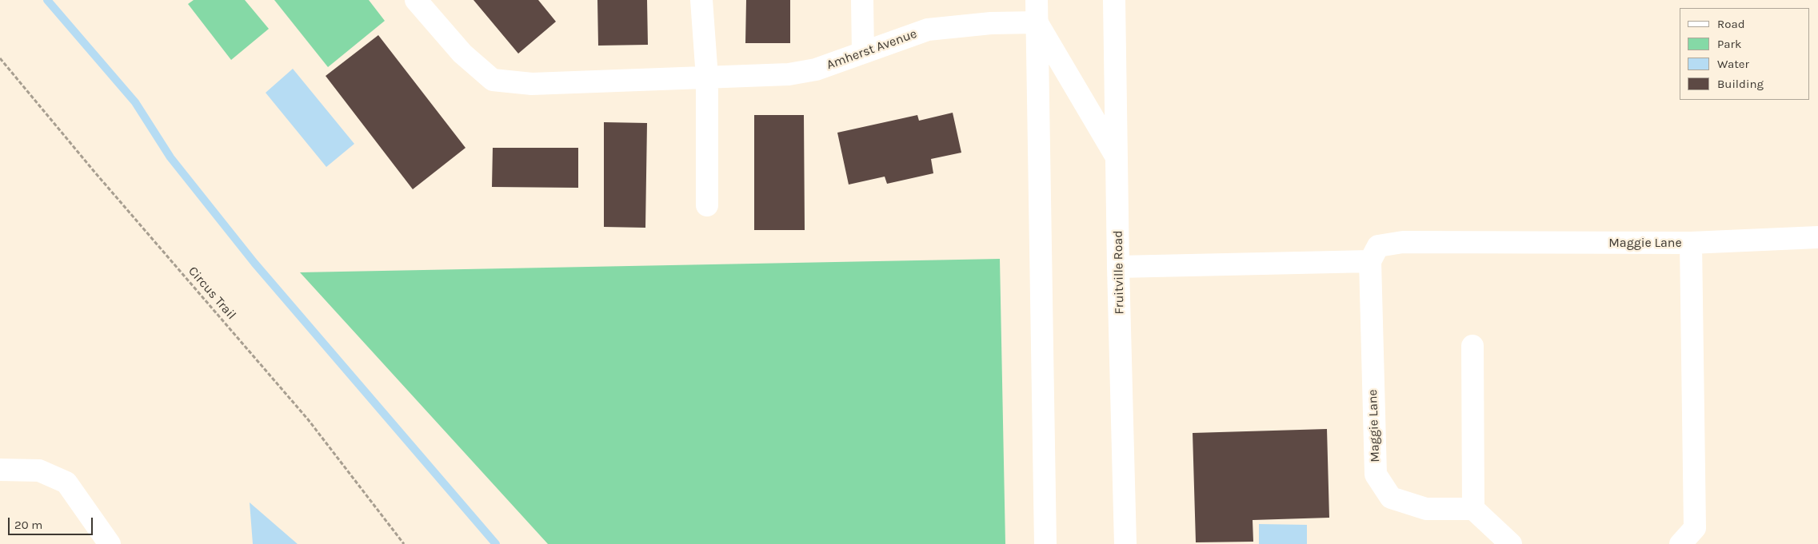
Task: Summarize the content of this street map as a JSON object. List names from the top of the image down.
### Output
{
  "streets": {
    "main road": ["Amherst Avenue", "Maggie Lane", "Fruitville Road"],
    "path": ["Circus Trail"]
  },
  "legend": [
    "Road",
    "Park",
    "Water",
    "Building"
  ],
  "scale_bar": "20 m"
}
